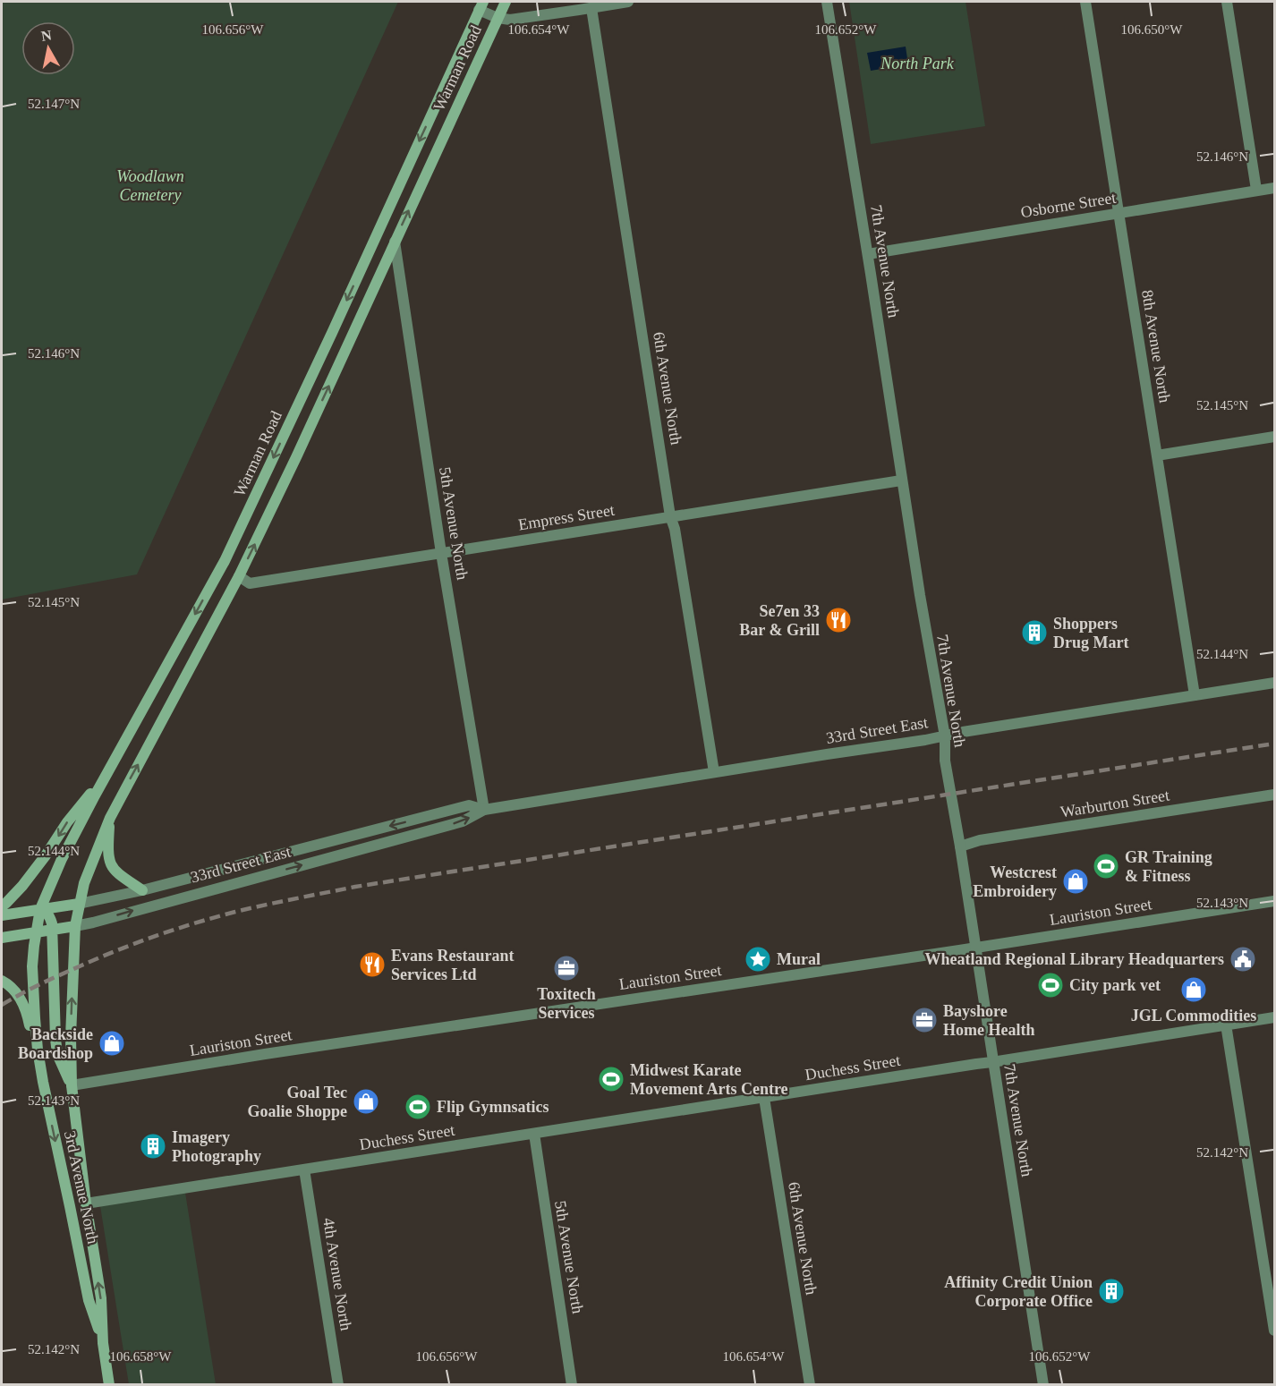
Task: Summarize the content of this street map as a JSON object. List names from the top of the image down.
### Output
{
  "streets": {
    "main road": ["Warman Road", "33rd Street East", "3rd Avenue North"],
    "street": [
      "Osborne Street",
      "7th Avenue North",
      "8th Avenue North",
      "6th Avenue North",
      "Empress Street",
      "5th Avenue North",
      "Warburton Street",
      "Lauriston Street",
      "Duchess Street",
      "4th Avenue North"
    ]
  },
  "crossings": [
    ["Warman Road", "Empress Street"],
    ["Warman Road", "5th Avenue North"],
    ["Warman Road", "33rd Street East"],
    ["Warman Road", "3rd Avenue North"],
    ["Osborne Street", "7th Avenue North"],
    ["Osborne Street", "8th Avenue North"],
    ["7th Avenue North", "Empress Street"],
    ["7th Avenue North", "33rd Street East"],
    ["7th Avenue North", "Warburton Street"],
    ["7th Avenue North", "Lauriston Street"],
    ["7th Avenue North", "Duchess Street"],
    ["8th Avenue North", "33rd Street East"],
    ["6th Avenue North", "Empress Street"],
    ["6th Avenue North", "33rd Street East"],
    ["6th Avenue North", "Duchess Street"],
    ["Empress Street", "5th Avenue North"],
    ["5th Avenue North", "33rd Street East"],
    ["5th Avenue North", "Duchess Street"],
    ["33rd Street East", "3rd Avenue North"],
    ["Lauriston Street", "3rd Avenue North"],
    ["Duchess Street", "3rd Avenue North"],
    ["Duchess Street", "4th Avenue North"]
  ],
  "parks": ["North Park", "Woodlawn Cemetery"],
  "places": {
    "restaurant": ["Se7en 33 Bar & Grill", "Evans Restaurant Services Ltd"],
    "building": ["Shoppers Drug Mart", "Imagery Photography", "Affinity Credit Union Corporate Office"],
    "sports": [
      "GR Training & Fitness",
      "City park vet",
      "Midwest Karate Movement Arts Centre",
      "Flip Gymnsatics"
    ],
    "shop": [
      "Westcrest Embroidery",
      "JGL Commodities",
      "Backside Boardshop",
      "Goal Tec Goalie Shoppe"
    ],
    "place": ["Mural"],
    "public building": ["Wheatland Regional Library Headquarters"],
    "office": ["Toxitech Services", "Bayshore Home Health"]
  },
  "north": "top",
  "coordinates": [
    "106.656°W",
    "106.654°W",
    "106.652°W",
    "106.650°W",
    "52.147°N",
    "52.146°N",
    "52.145°N",
    "52.144°N",
    "52.143°N",
    "52.142°N",
    "106.658°W"
  ]
}
